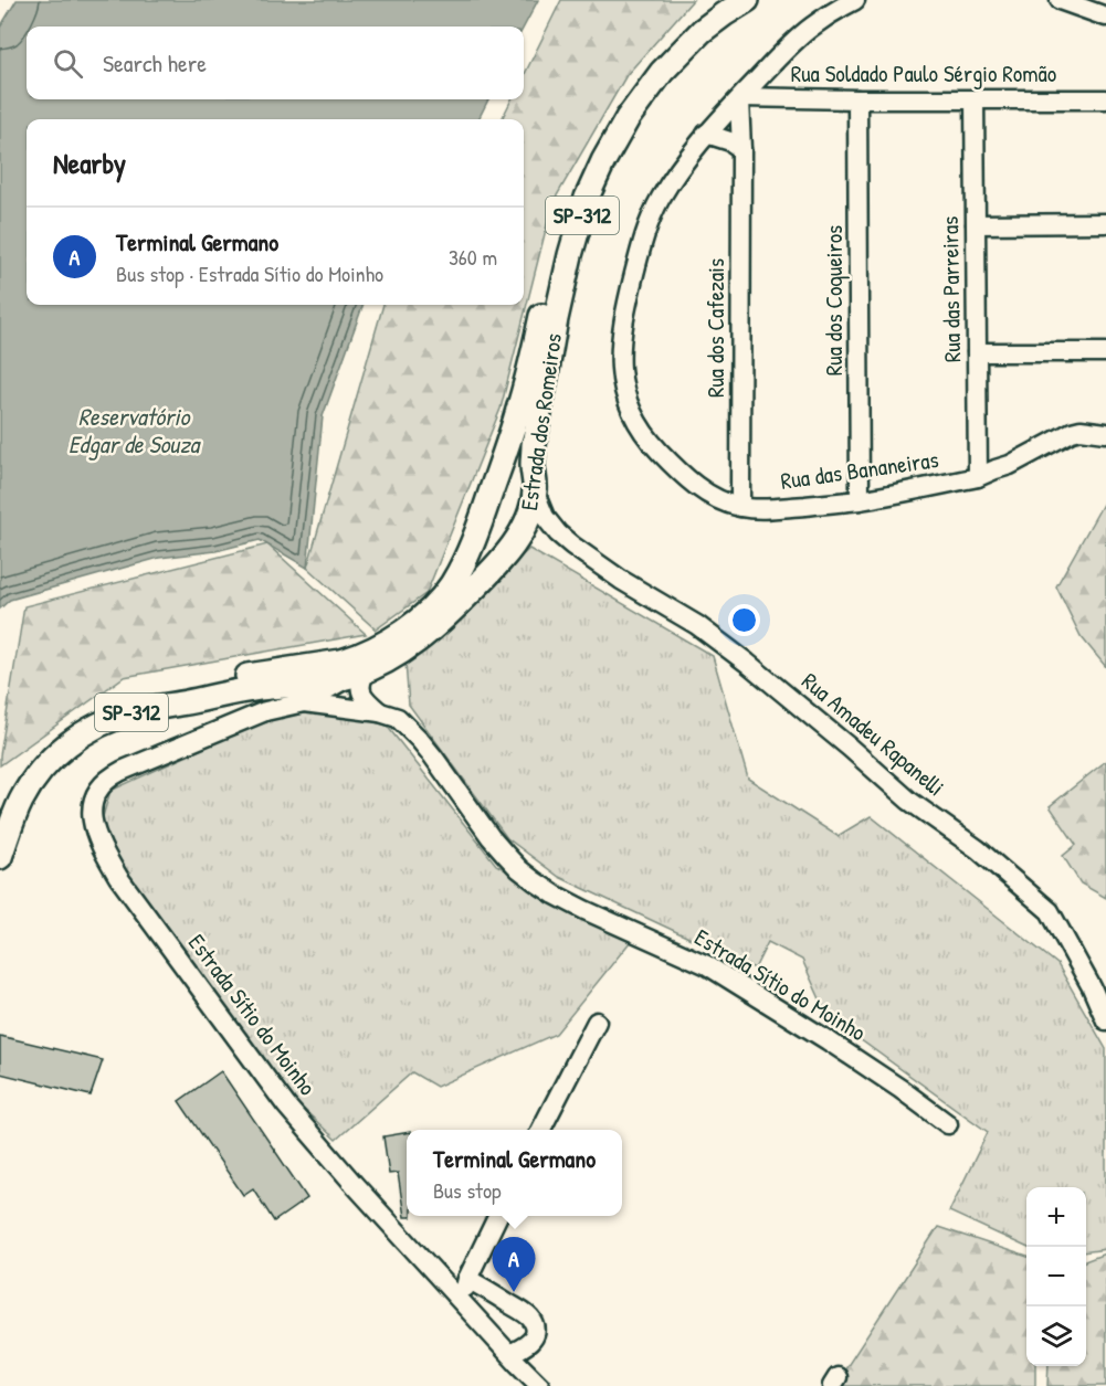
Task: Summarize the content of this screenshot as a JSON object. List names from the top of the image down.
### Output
{
  "streets": {
    "main road": ["SP-312", "Estrada dos Romeiros"],
    "street": [
      "Rua Soldado Paulo Sérgio Romão",
      "Rua das Parreiras",
      "Rua dos Coqueiros",
      "Rua dos Cafezais",
      "Rua das Bananeiras",
      "Rua Amadeu Rapanelli",
      "Estrada Sítio do Moinho"
    ]
  },
  "crossings": [
    ["Rua Soldado Paulo Sérgio Romão", "Rua das Parreiras"],
    ["Rua Soldado Paulo Sérgio Romão", "Rua dos Coqueiros"],
    ["Rua Soldado Paulo Sérgio Romão", "Rua dos Cafezais"],
    ["Rua Soldado Paulo Sérgio Romão", "Rua das Bananeiras"],
    ["Rua das Parreiras", "Rua das Bananeiras"],
    ["Rua dos Coqueiros", "Rua das Bananeiras"],
    ["Rua dos Cafezais", "Rua das Bananeiras"],
    ["Estrada dos Romeiros", "Estrada Sítio do Moinho"]
  ],
  "water": ["Reservatório Edgar de Souza"],
  "page": {
    "search": "Search here",
    "heading": "Nearby",
    "list": [
      {
        "mark": "A",
        "name": "Terminal Germano",
        "note": "Bus stop · Estrada Sítio do Moinho",
        "value": "360 m"
      }
    ],
    "popup": ["Terminal Germano", "Bus stop"],
    "map_buttons": ["+", "−"],
    "pins": "A"
  }
}
